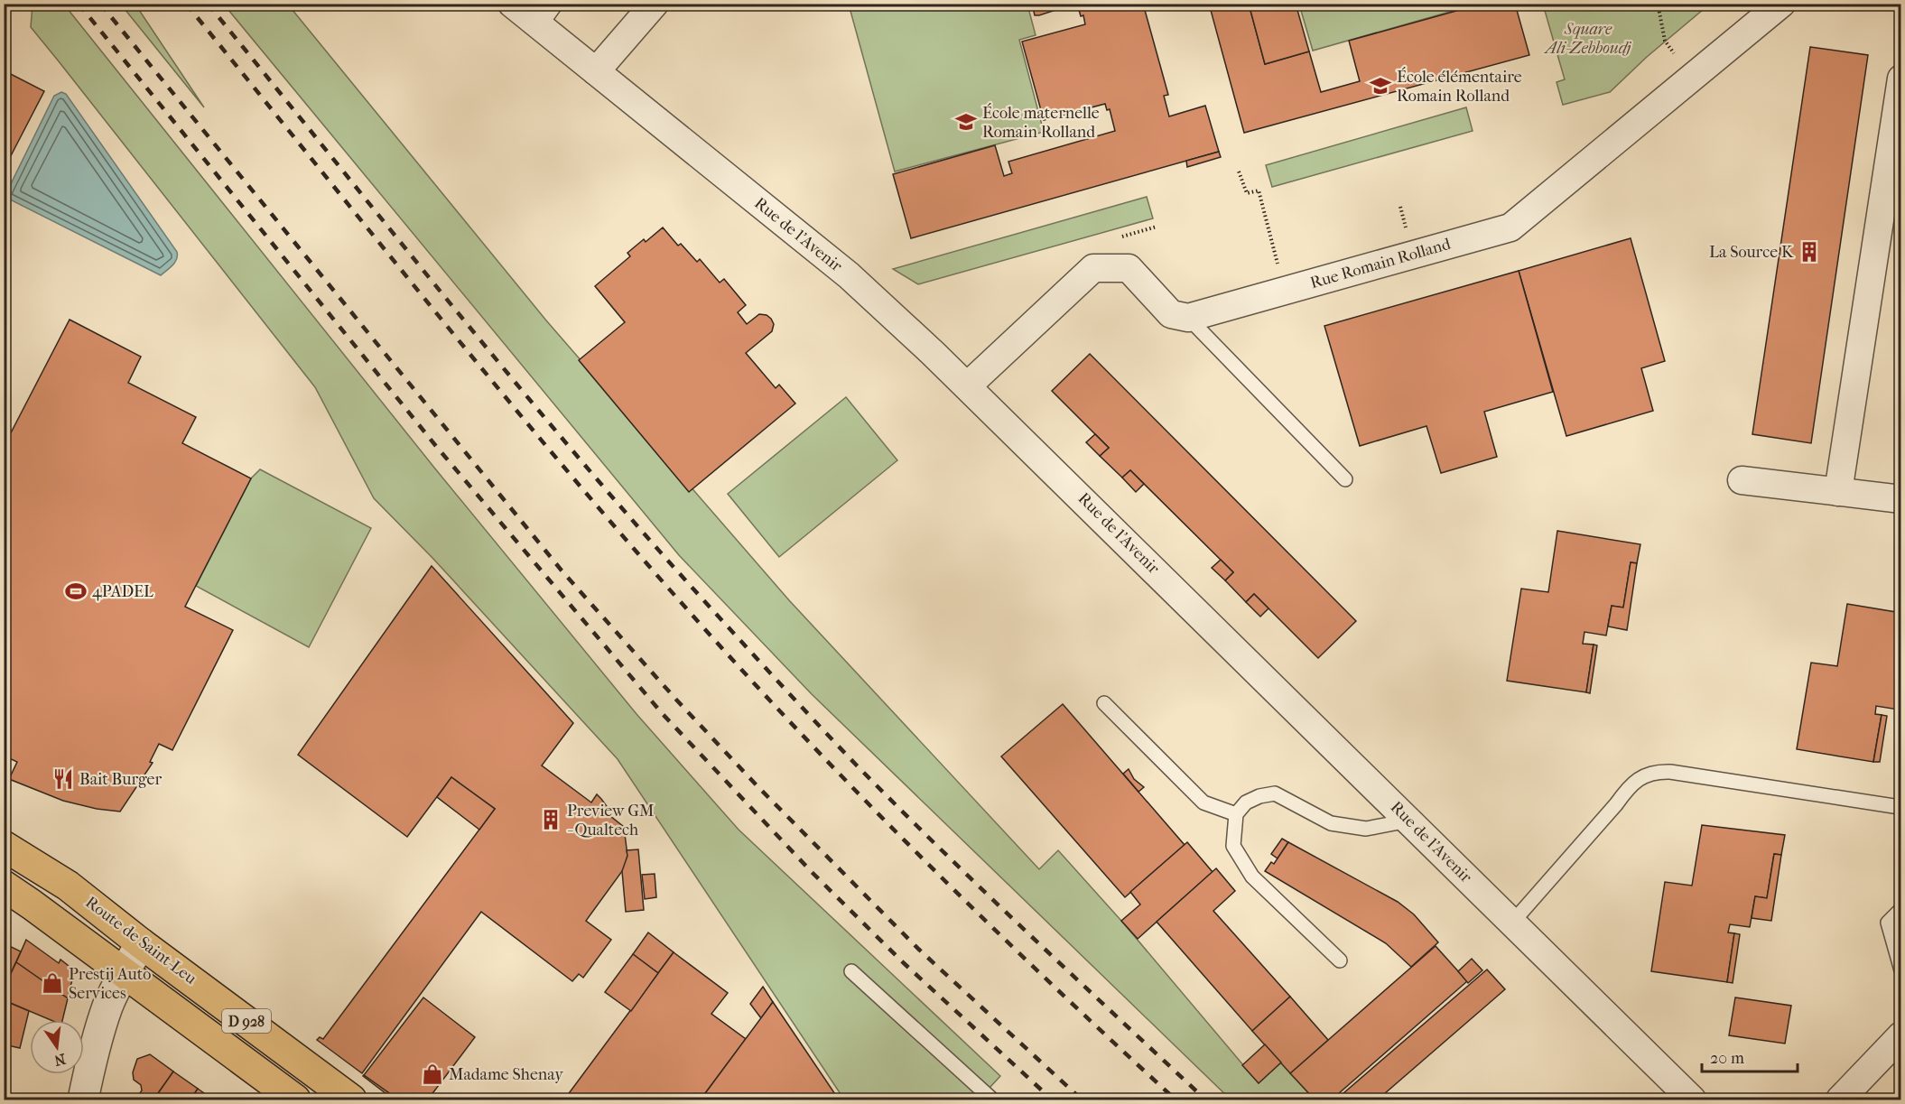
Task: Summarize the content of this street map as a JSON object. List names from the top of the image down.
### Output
{
  "streets": {
    "main road": ["Route de Saint-Leu", "D 928"],
    "street": ["Rue de l'Avenir", "Rue Romain Rolland"]
  },
  "parks": ["Square Ali-Zebboudj"],
  "places": {
    "school or university": ["École élémentaire Romain Rolland", "École maternelle Romain Rolland"],
    "building": ["La Source K", "Preview GM - Qualtech"],
    "sports": ["4PADEL"],
    "restaurant": ["Bait Burger"],
    "shop": ["Prestij Auto Services", "Madame Shenay"]
  },
  "scale_bar": "20 m",
  "north": "bottom"
}
